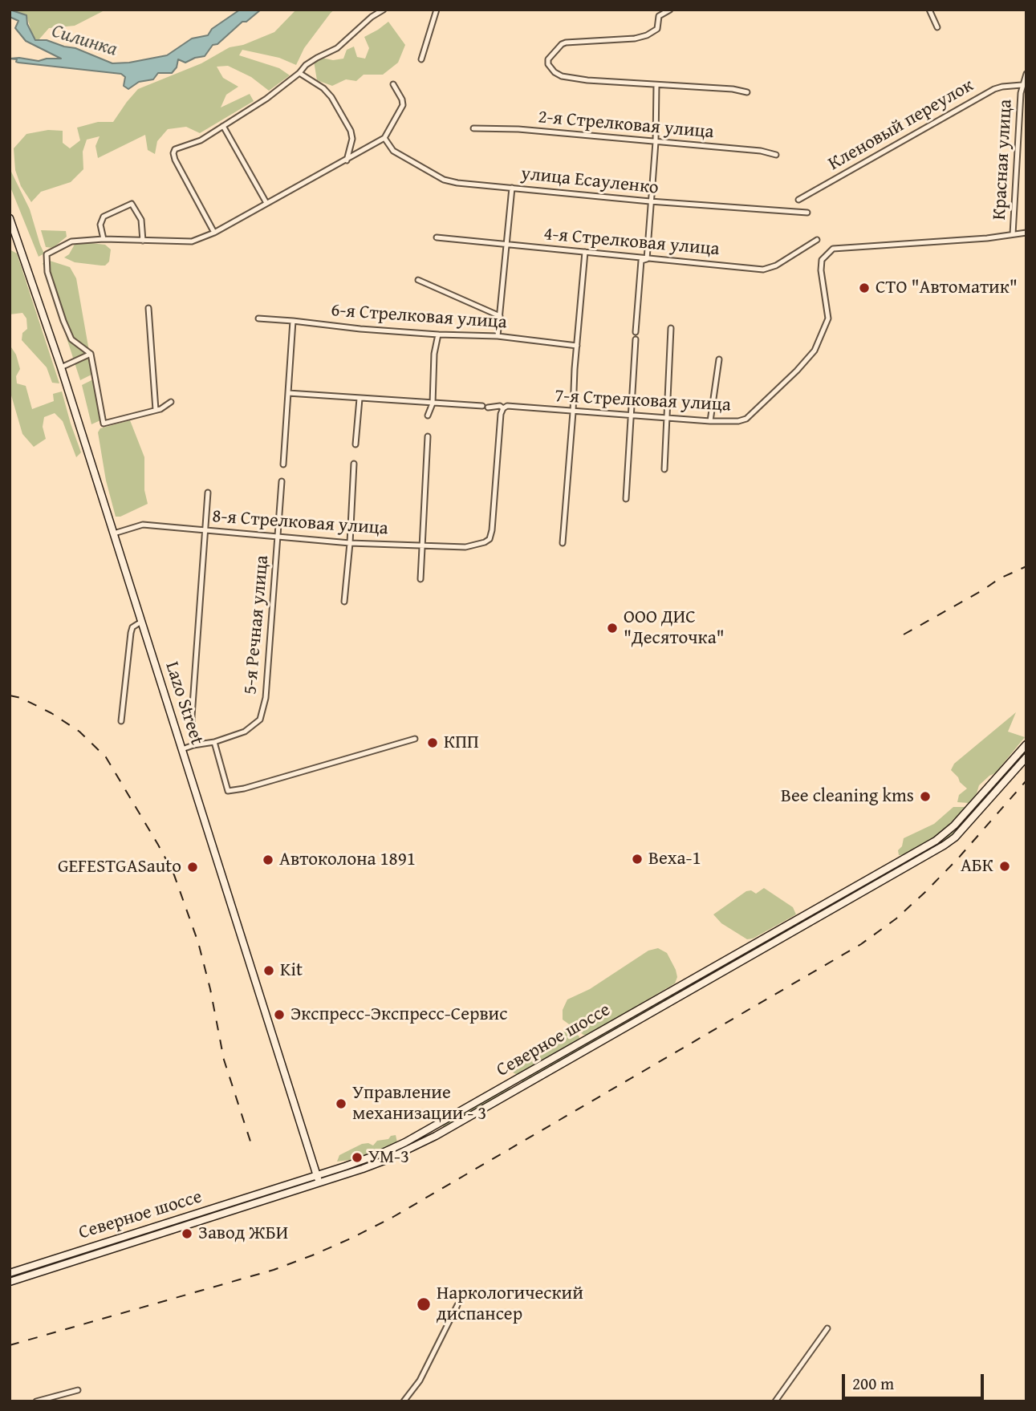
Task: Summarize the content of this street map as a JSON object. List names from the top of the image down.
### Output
{
  "streets": {
    "main road": ["Lazo Street", "Северное шоссе"],
    "street": [
      "2-я Стрелковая улица",
      "Кленовый переулок",
      "Красная улица",
      "улица Есауленко",
      "4-я Стрелковая улица",
      "6-я Стрелковая улица",
      "7-я Стрелковая улица",
      "8-я Стрелковая улица",
      "5-я Речная улица"
    ]
  },
  "crossings": [
    ["Кленовый переулок", "Красная улица"],
    ["Красная улица", "7-я Стрелковая улица"],
    ["7-я Стрелковая улица", "8-я Стрелковая улица"],
    ["8-я Стрелковая улица", "5-я Речная улица"],
    ["8-я Стрелковая улица", "Lazo Street"],
    ["5-я Речная улица", "Lazo Street"],
    ["Lazo Street", "Северное шоссе"]
  ],
  "water": ["Силинка"],
  "places": [
    "СТО \"Автоматик\"",
    "ООО ДИС \"Десяточка\"",
    "КПП",
    "Bee cleaning kms",
    "Веха-1",
    "Автоколона 1891",
    "АБК",
    "GEFESTGASauto",
    "Kit",
    "Экспресс-Экспресс-Сервис",
    "Управление механизации - 3",
    "УМ-3",
    "Завод ЖБИ",
    "Наркологический диспансер"
  ],
  "scale_bar": "200 m"
}
